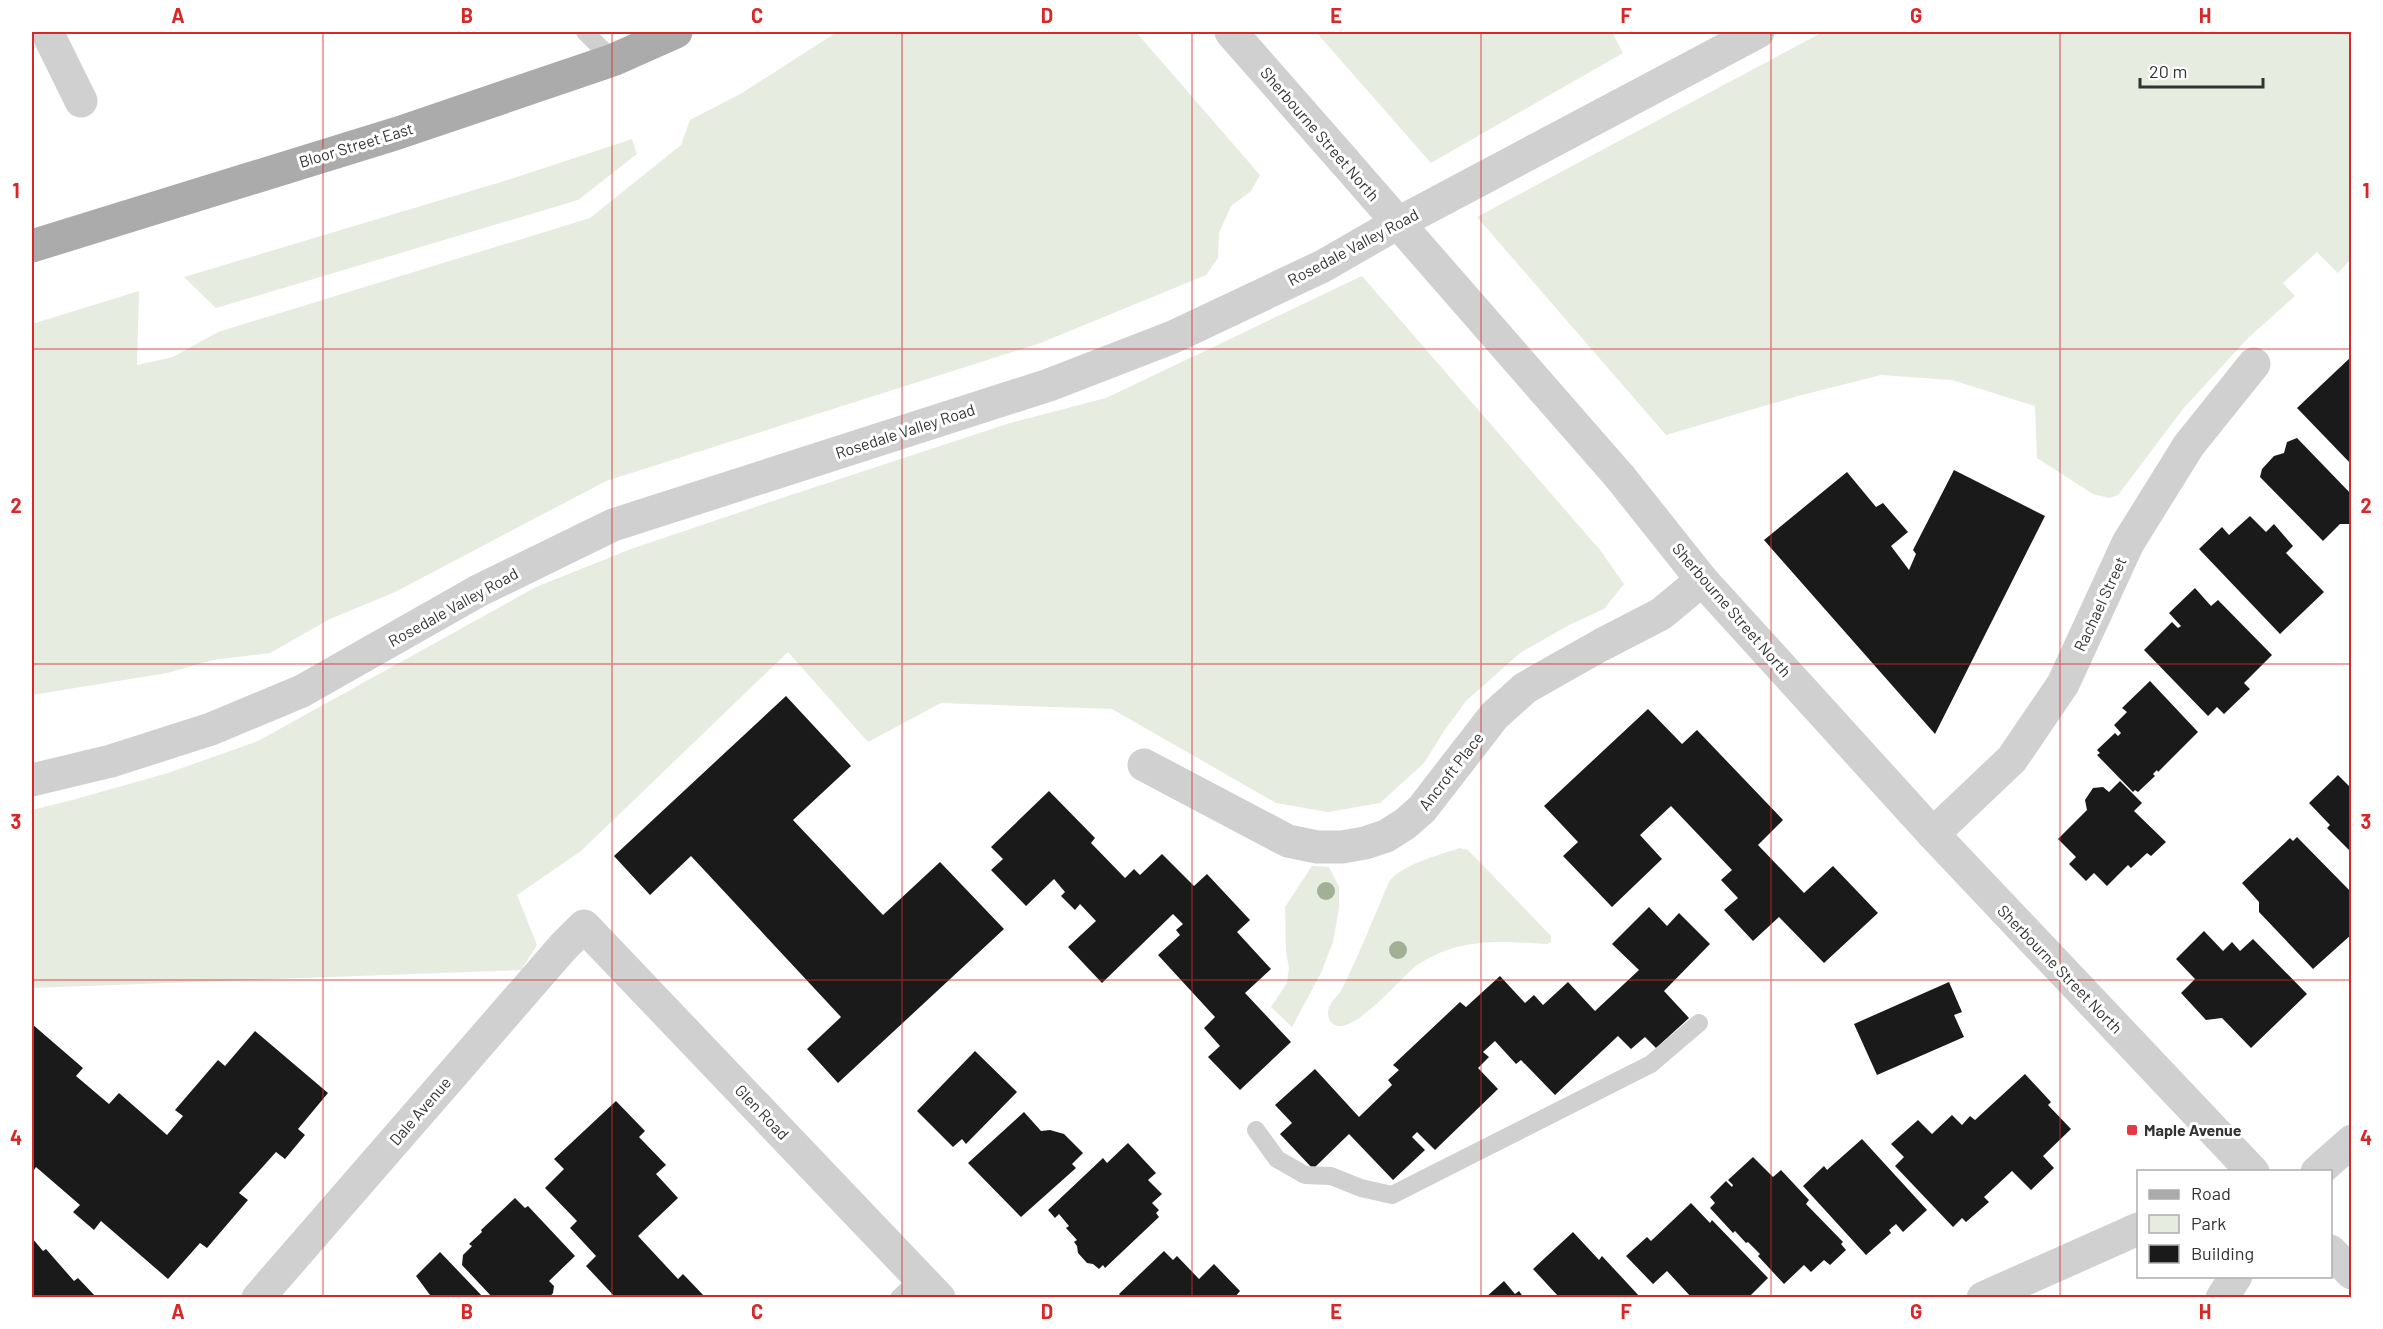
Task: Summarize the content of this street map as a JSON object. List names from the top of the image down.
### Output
{
  "streets": {
    "main road": ["Bloor Street East"],
    "street": [
      "Sherbourne Street North",
      "Rosedale Valley Road",
      "Rachael Street",
      "Ancroft Place",
      "Dale Avenue",
      "Glen Road"
    ]
  },
  "crossings": [
    ["Sherbourne Street North", "Rachael Street"],
    ["Sherbourne Street North", "Ancroft Place"],
    ["Dale Avenue", "Glen Road"]
  ],
  "places": {
    "transit": ["Maple Avenue"]
  },
  "legend": ["Road", "Park", "Building"],
  "scale_bar": "20 m",
  "grid": {
    "columns": [
      "A",
      "B",
      "C",
      "D",
      "E",
      "F",
      "G",
      "H"
    ],
    "rows": [
      "1",
      "2",
      "3",
      "4"
    ]
  }
}
